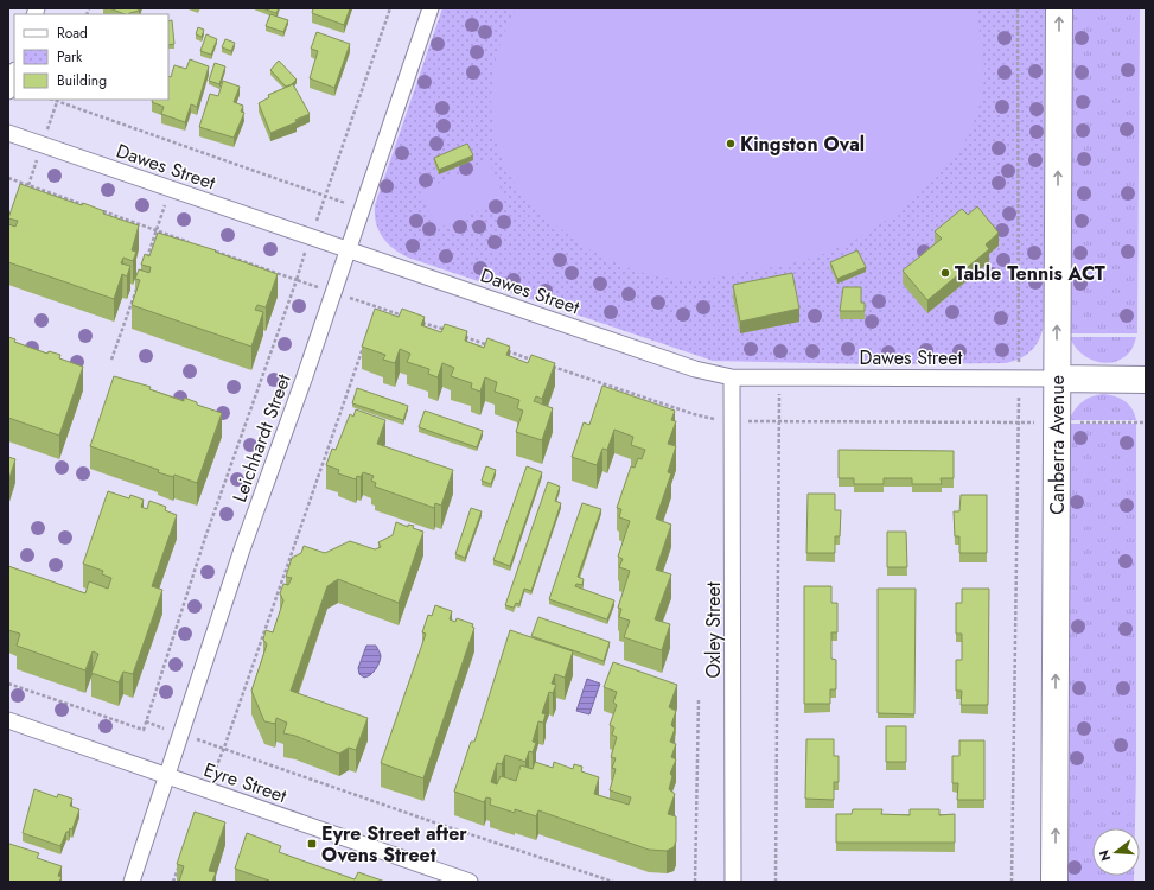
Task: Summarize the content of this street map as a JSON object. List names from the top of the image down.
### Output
{
  "streets": {
    "highway": ["Canberra Avenue"],
    "street": [
      "Dawes Street",
      "Leichhardt Street",
      "Oxley Street",
      "Eyre Street"
    ]
  },
  "crossings": [
    ["Dawes Street", "Leichhardt Street"],
    ["Dawes Street", "Canberra Avenue"],
    ["Dawes Street", "Oxley Street"],
    ["Leichhardt Street", "Eyre Street"]
  ],
  "one_way": ["Canberra Avenue"],
  "places": {
    "other": ["Kingston Oval", "Table Tennis ACT"],
    "transit": ["Eyre Street after Ovens Street"]
  },
  "legend": ["Road", "Park", "Building"],
  "north": "left"
}
